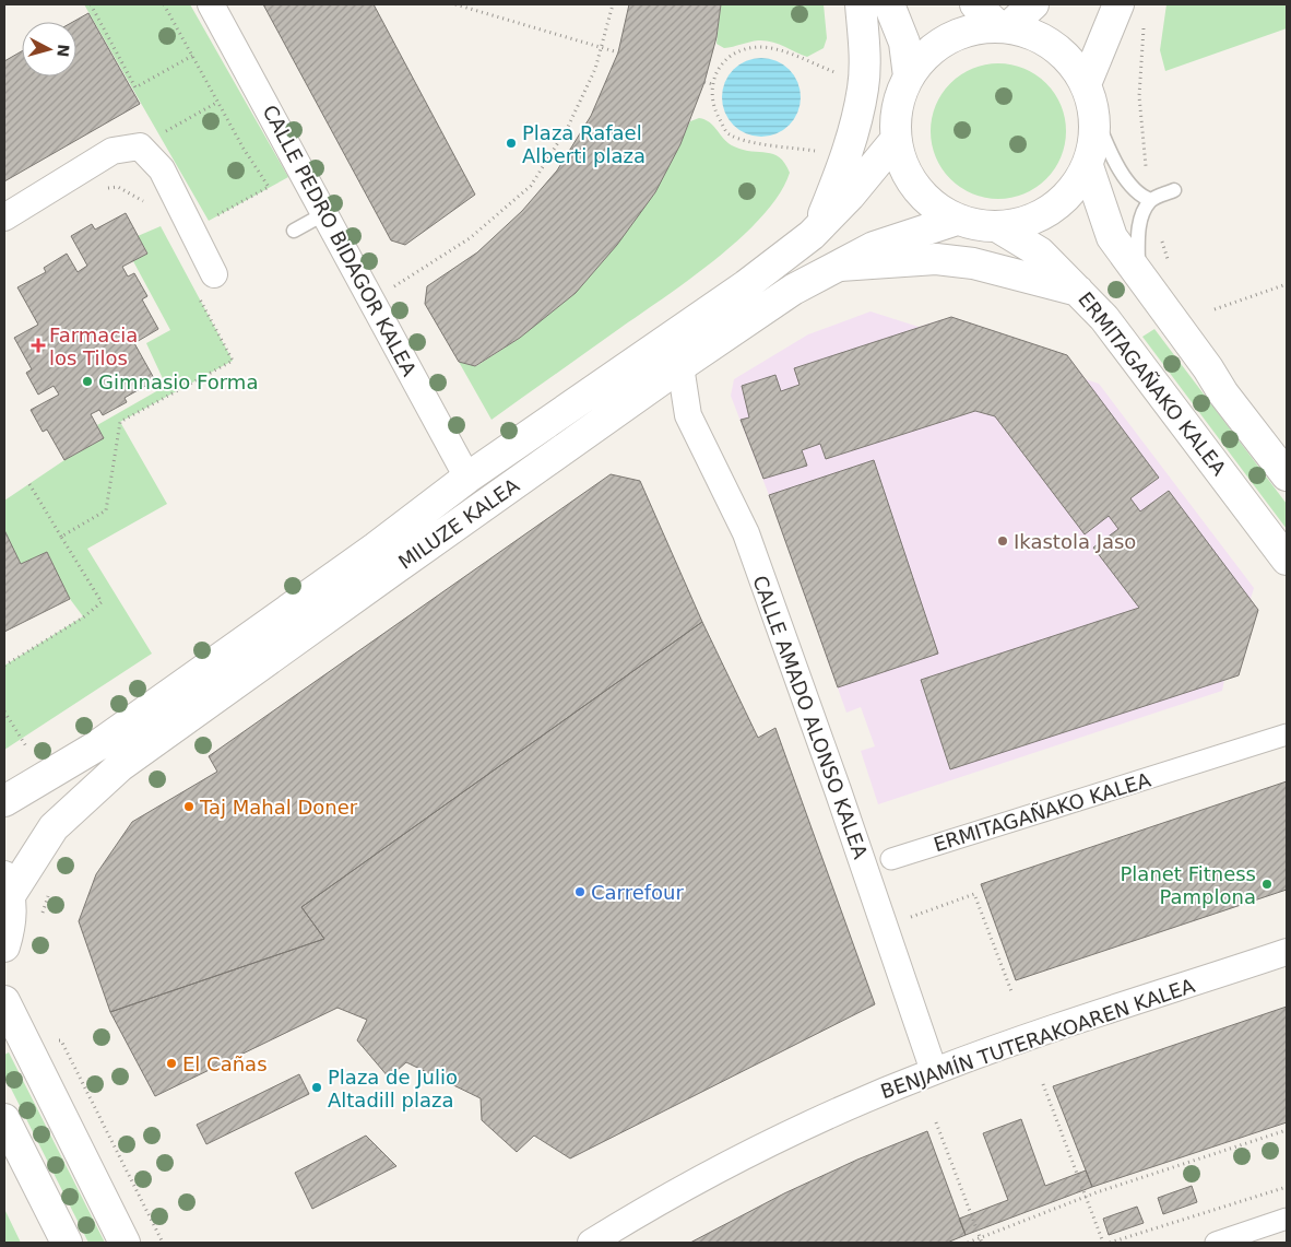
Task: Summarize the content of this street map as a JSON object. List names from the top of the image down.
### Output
{
  "streets": {
    "main road": ["ERMITAGAÑAKO KALEA", "MILUZE KALEA"],
    "street": ["CALLE PEDRO BIDAGOR KALEA", "CALLE AMADO ALONSO KALEA", "BENJAMÍN TUTERAKOAREN KALEA"]
  },
  "crossings": [
    ["CALLE PEDRO BIDAGOR KALEA", "MILUZE KALEA"],
    ["MILUZE KALEA", "CALLE AMADO ALONSO KALEA"],
    ["CALLE AMADO ALONSO KALEA", "BENJAMÍN TUTERAKOAREN KALEA"]
  ],
  "places": {
    "other": [
      "Plaza Rafael Alberti plaza",
      "Gimnasio Forma",
      "Ikastola Jaso",
      "Taj Mahal Doner",
      "Planet Fitness Pamplona",
      "Carrefour",
      "El Cañas",
      "Plaza de Julio Altadill plaza"
    ],
    "health": ["Farmacia los Tilos"]
  },
  "north": "right"
}
